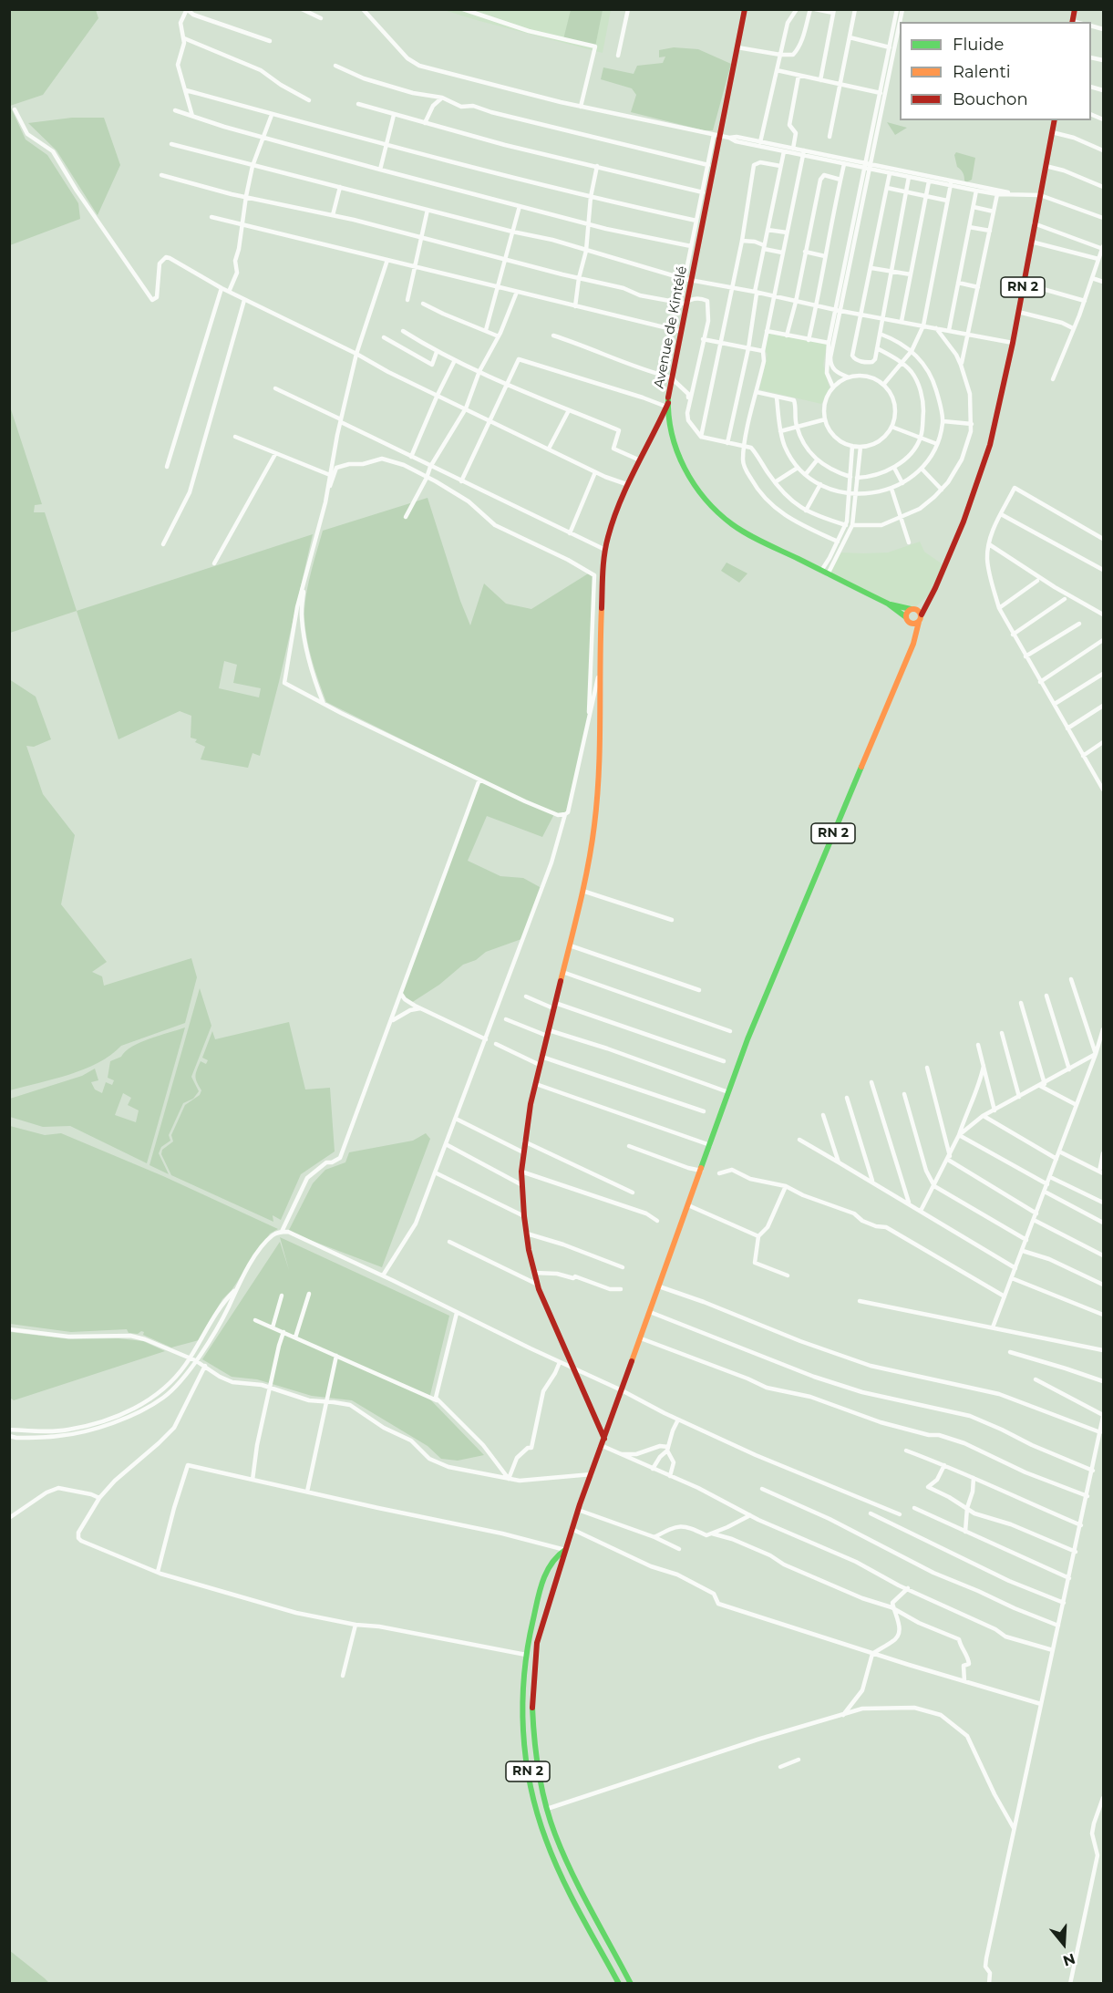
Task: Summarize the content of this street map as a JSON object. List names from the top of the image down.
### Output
{
  "streets": {
    "main road": ["RN 2", "Avenue de Kintélé"]
  },
  "crossings": [
    ["RN 2", "Avenue de Kintélé"]
  ],
  "legend": ["Fluide", "Ralenti", "Bouchon"],
  "north": "bottom"
}
